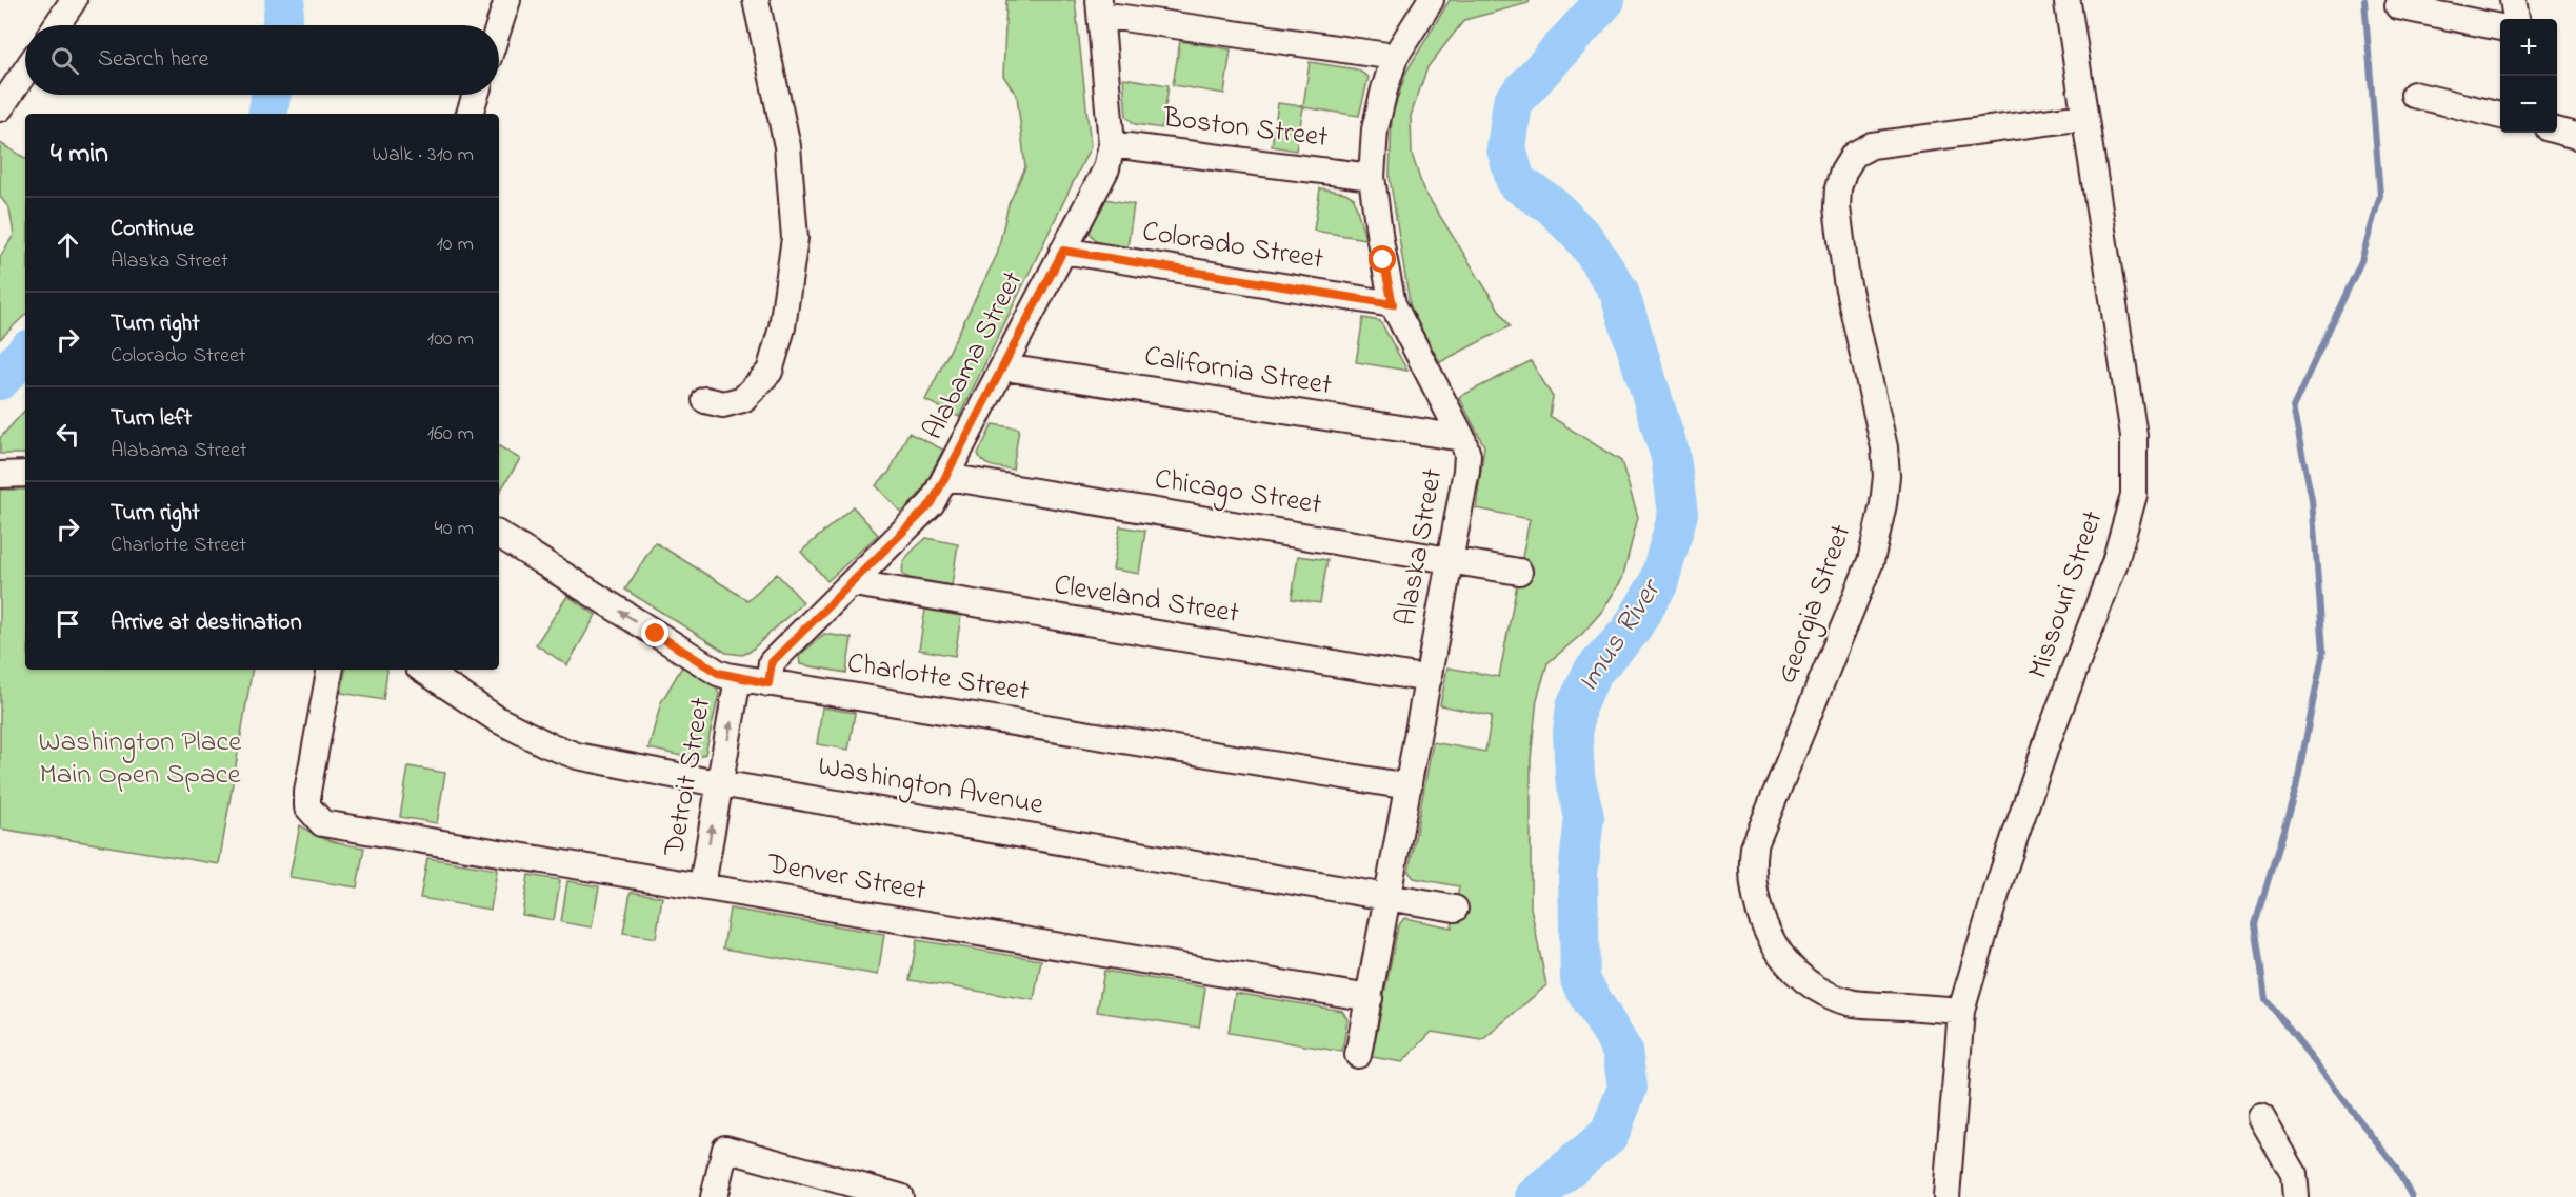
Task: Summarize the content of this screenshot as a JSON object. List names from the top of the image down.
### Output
{
  "streets": {
    "street": [
      "Boston Street",
      "Colorado Street",
      "Alabama Street",
      "California Street",
      "Chicago Street",
      "Alaska Street",
      "Missouri Street",
      "Cleveland Street",
      "Georgia Street",
      "Charlotte Street",
      "Detroit Street",
      "Washington Avenue",
      "Denver Street"
    ]
  },
  "crossings": [
    ["Boston Street", "Alabama Street"],
    ["Boston Street", "Alaska Street"],
    ["Colorado Street", "Alabama Street"],
    ["Colorado Street", "Alaska Street"],
    ["Alabama Street", "California Street"],
    ["Alabama Street", "Chicago Street"],
    ["Alabama Street", "Cleveland Street"],
    ["Alabama Street", "Charlotte Street"],
    ["California Street", "Alaska Street"],
    ["Chicago Street", "Alaska Street"],
    ["Alaska Street", "Cleveland Street"],
    ["Alaska Street", "Charlotte Street"],
    ["Alaska Street", "Washington Avenue"],
    ["Alaska Street", "Denver Street"],
    ["Missouri Street", "Georgia Street"],
    ["Charlotte Street", "Detroit Street"],
    ["Detroit Street", "Washington Avenue"],
    ["Detroit Street", "Denver Street"]
  ],
  "one_way": ["Detroit Street"],
  "water": ["Imus River"],
  "parks": ["Washington Place Main Open Space"],
  "page": {
    "map_buttons": ["+", "−"],
    "search": "Search here",
    "heading": ["4 min", "Walk · 310 m"],
    "list": [
      ["Continue", "Alaska Street", "10 m"],
      ["Turn right", "Colorado Street", "100 m"],
      ["Turn left", "Alabama Street", "160 m"],
      ["Turn right", "Charlotte Street", "40 m"],
      "Arrive at destination"
    ]
  }
}
